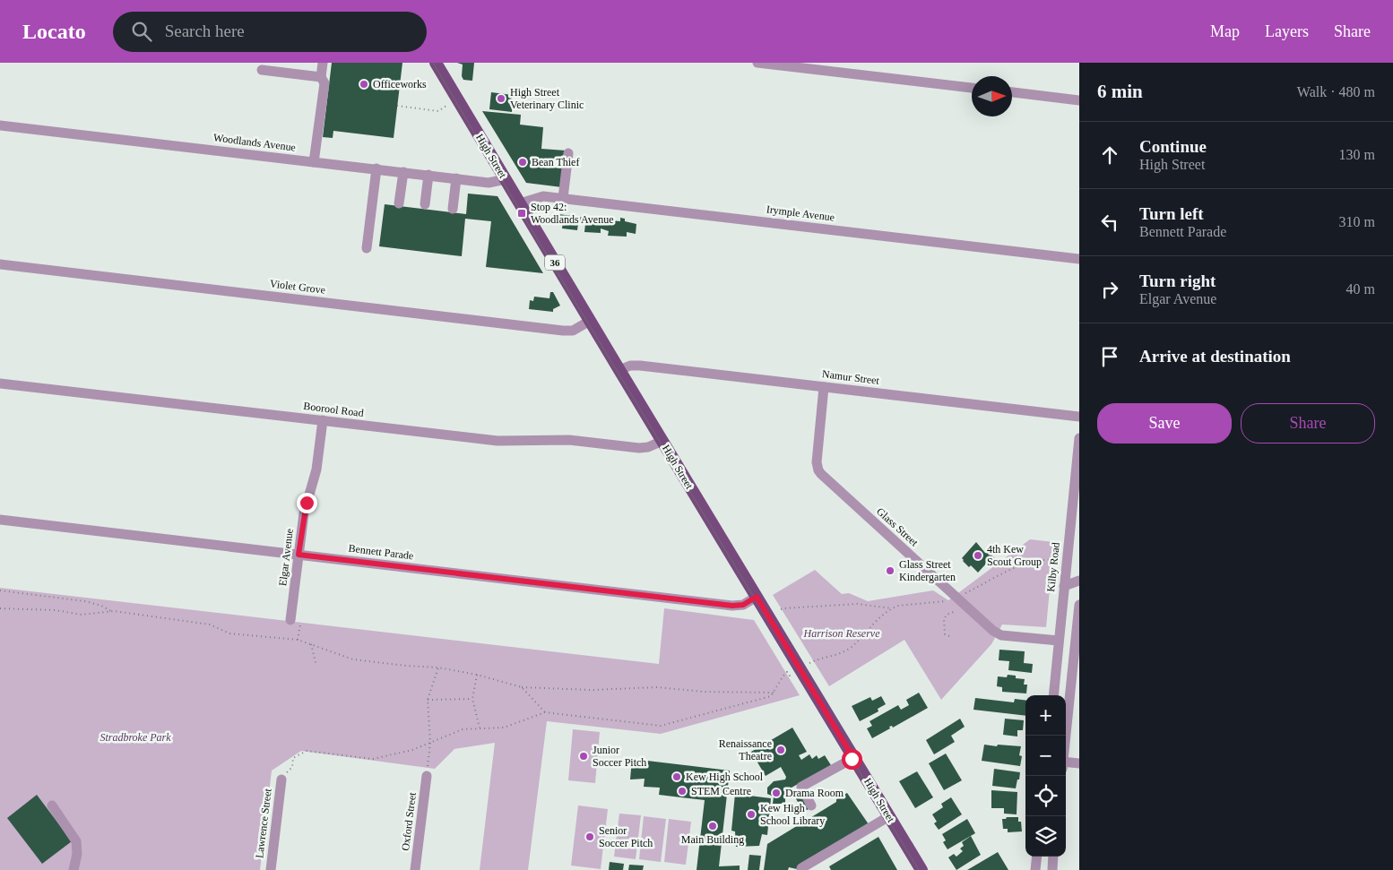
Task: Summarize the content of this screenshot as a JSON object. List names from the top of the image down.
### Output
{
  "streets": {
    "main road": ["High Street", "36"],
    "street": [
      "Woodlands Avenue",
      "Irymple Avenue",
      "Violet Grove",
      "Namur Street",
      "Boorool Road",
      "Glass Street",
      "Bennett Parade",
      "Elgar Avenue",
      "Kilby Road",
      "Oxford Street",
      "Lawrence Street"
    ]
  },
  "crossings": [
    ["Woodlands Avenue", "High Street"],
    ["High Street", "Irymple Avenue"],
    ["High Street", "Violet Grove"],
    ["High Street", "Namur Street"],
    ["High Street", "Boorool Road"],
    ["High Street", "Bennett Parade"],
    ["Namur Street", "Glass Street"],
    ["Boorool Road", "Elgar Avenue"],
    ["Glass Street", "Kilby Road"],
    ["Bennett Parade", "Elgar Avenue"]
  ],
  "parks": ["Harrison Reserve", "Stradbroke Park"],
  "places": {
    "other": [
      "Officeworks",
      "High Street Veterinary Clinic",
      "Bean Thief",
      "4th Kew Scout Group",
      "Glass Street Kindergarten",
      "Renaissance Theatre",
      "Junior Soccer Pitch",
      "Kew High School",
      "STEM Centre",
      "Drama Room",
      "Kew High School Library",
      "Main Building",
      "Senior Soccer Pitch"
    ],
    "transit": ["Stop 42: Woodlands Avenue"]
  },
  "north": "right",
  "page": {
    "header": "Locato",
    "search": "Search here",
    "nav": ["Map", "Layers", "Share"],
    "heading": ["6 min", "Walk · 480 m"],
    "list": [
      ["Continue", "High Street", "130 m"],
      ["Turn left", "Bennett Parade", "310 m"],
      ["Turn right", "Elgar Avenue", "40 m"],
      "Arrive at destination"
    ],
    "buttons": ["Save", "Share"],
    "map_buttons": ["+", "−"]
  }
}
